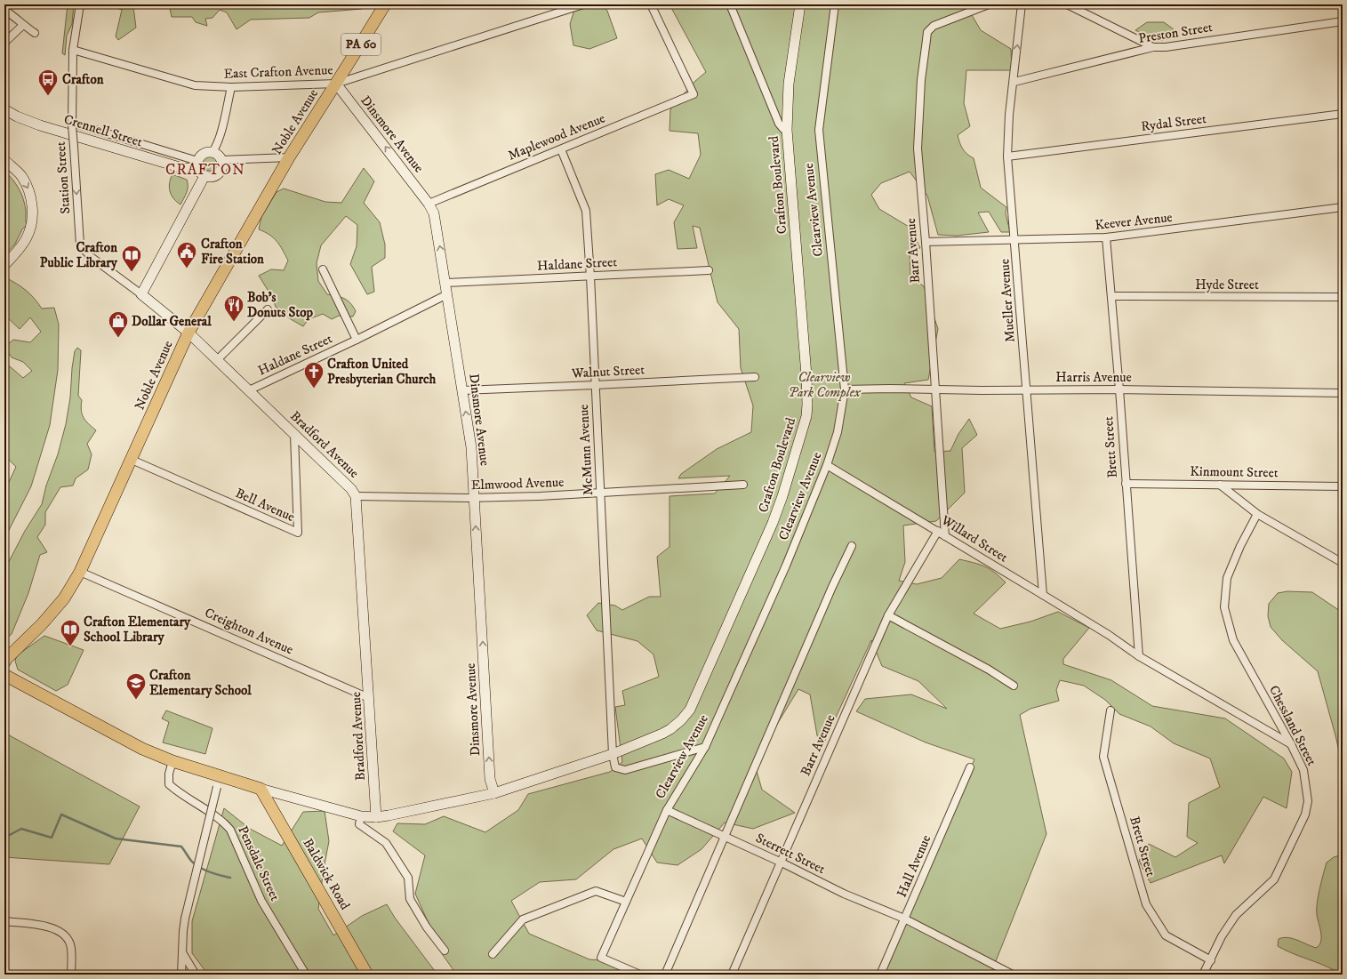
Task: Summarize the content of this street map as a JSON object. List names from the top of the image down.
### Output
{
  "streets": {
    "main road": [
      "PA 60",
      "Noble Avenue",
      "Crennell Street",
      "Dinsmore Avenue",
      "Crafton Boulevard",
      "Bradford Avenue",
      "Baldwick Road"
    ],
    "street": [
      "Preston Street",
      "East Crafton Avenue",
      "Rydal Street",
      "Maplewood Avenue",
      "Station Street",
      "Clearview Avenue",
      "Keever Avenue",
      "Barr Avenue",
      "Haldane Street",
      "Hyde Street",
      "Mueller Avenue",
      "Walnut Street",
      "Harris Avenue",
      "Brett Street",
      "McMunn Avenue",
      "Kinmount Street",
      "Elmwood Avenue",
      "Bell Avenue",
      "Willard Street",
      "Creighton Avenue",
      "Chessland Street",
      "Sterrett Street",
      "Pensdale Street",
      "Hall Avenue"
    ]
  },
  "crossings": [
    ["Preston Street", "Mueller Avenue"],
    ["East Crafton Avenue", "Noble Avenue"],
    ["East Crafton Avenue", "Dinsmore Avenue"],
    ["East Crafton Avenue", "Station Street"],
    ["Noble Avenue", "Dinsmore Avenue"],
    ["Noble Avenue", "Bradford Avenue"],
    ["Noble Avenue", "Bell Avenue"],
    ["Noble Avenue", "Creighton Avenue"],
    ["Rydal Street", "Mueller Avenue"],
    ["Dinsmore Avenue", "Maplewood Avenue"],
    ["Dinsmore Avenue", "Crafton Boulevard"],
    ["Dinsmore Avenue", "Haldane Street"],
    ["Dinsmore Avenue", "Walnut Street"],
    ["Dinsmore Avenue", "Elmwood Avenue"],
    ["Maplewood Avenue", "McMunn Avenue"],
    ["Station Street", "Bradford Avenue"],
    ["Crafton Boulevard", "Bradford Avenue"],
    ["Crafton Boulevard", "McMunn Avenue"],
    ["Crafton Boulevard", "Baldwick Road"],
    ["Clearview Avenue", "Harris Avenue"],
    ["Clearview Avenue", "Willard Street"],
    ["Clearview Avenue", "Sterrett Street"],
    ["Keever Avenue", "Barr Avenue"],
    ["Keever Avenue", "Mueller Avenue"],
    ["Keever Avenue", "Brett Street"],
    ["Barr Avenue", "Harris Avenue"],
    ["Barr Avenue", "Willard Street"],
    ["Barr Avenue", "Sterrett Street"],
    ["Haldane Street", "Bradford Avenue"],
    ["Haldane Street", "McMunn Avenue"],
    ["Hyde Street", "Brett Street"],
    ["Mueller Avenue", "Harris Avenue"],
    ["Mueller Avenue", "Willard Street"],
    ["Walnut Street", "McMunn Avenue"],
    ["Harris Avenue", "Brett Street"],
    ["Bradford Avenue", "Elmwood Avenue"],
    ["Bradford Avenue", "Bell Avenue"],
    ["Bradford Avenue", "Creighton Avenue"],
    ["Brett Street", "Kinmount Street"],
    ["Brett Street", "Willard Street"],
    ["Brett Street", "Chessland Street"],
    ["McMunn Avenue", "Elmwood Avenue"],
    ["Willard Street", "Chessland Street"],
    ["Sterrett Street", "Hall Avenue"]
  ],
  "one_way": ["Dinsmore Avenue", "Station Street"],
  "districts": ["CRAFTON"],
  "parks": ["Clearview Park Complex"],
  "places": {
    "bus stop": ["Crafton"],
    "public building": ["Crafton Fire Station"],
    "library": ["Crafton Public Library", "Crafton Elementary School Library"],
    "restaurant": ["Bob's Donuts Stop"],
    "shop": ["Dollar General"],
    "church": ["Crafton United Presbyterian Church"],
    "school or university": ["Crafton Elementary School"]
  }
}
